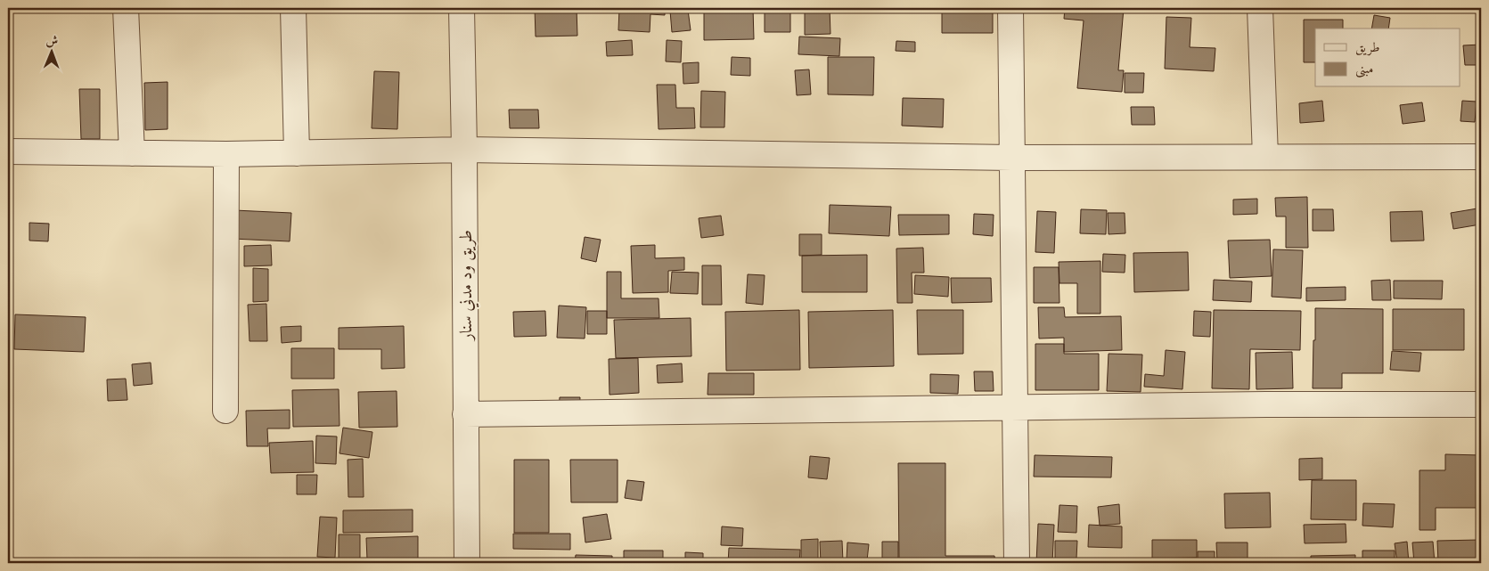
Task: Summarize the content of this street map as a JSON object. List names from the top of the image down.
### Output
{
  "streets": {
    "street": ["طريق ود مدني سنار"]
  },
  "legend": ["طريق", "مبنى"],
  "north": "top"
}
